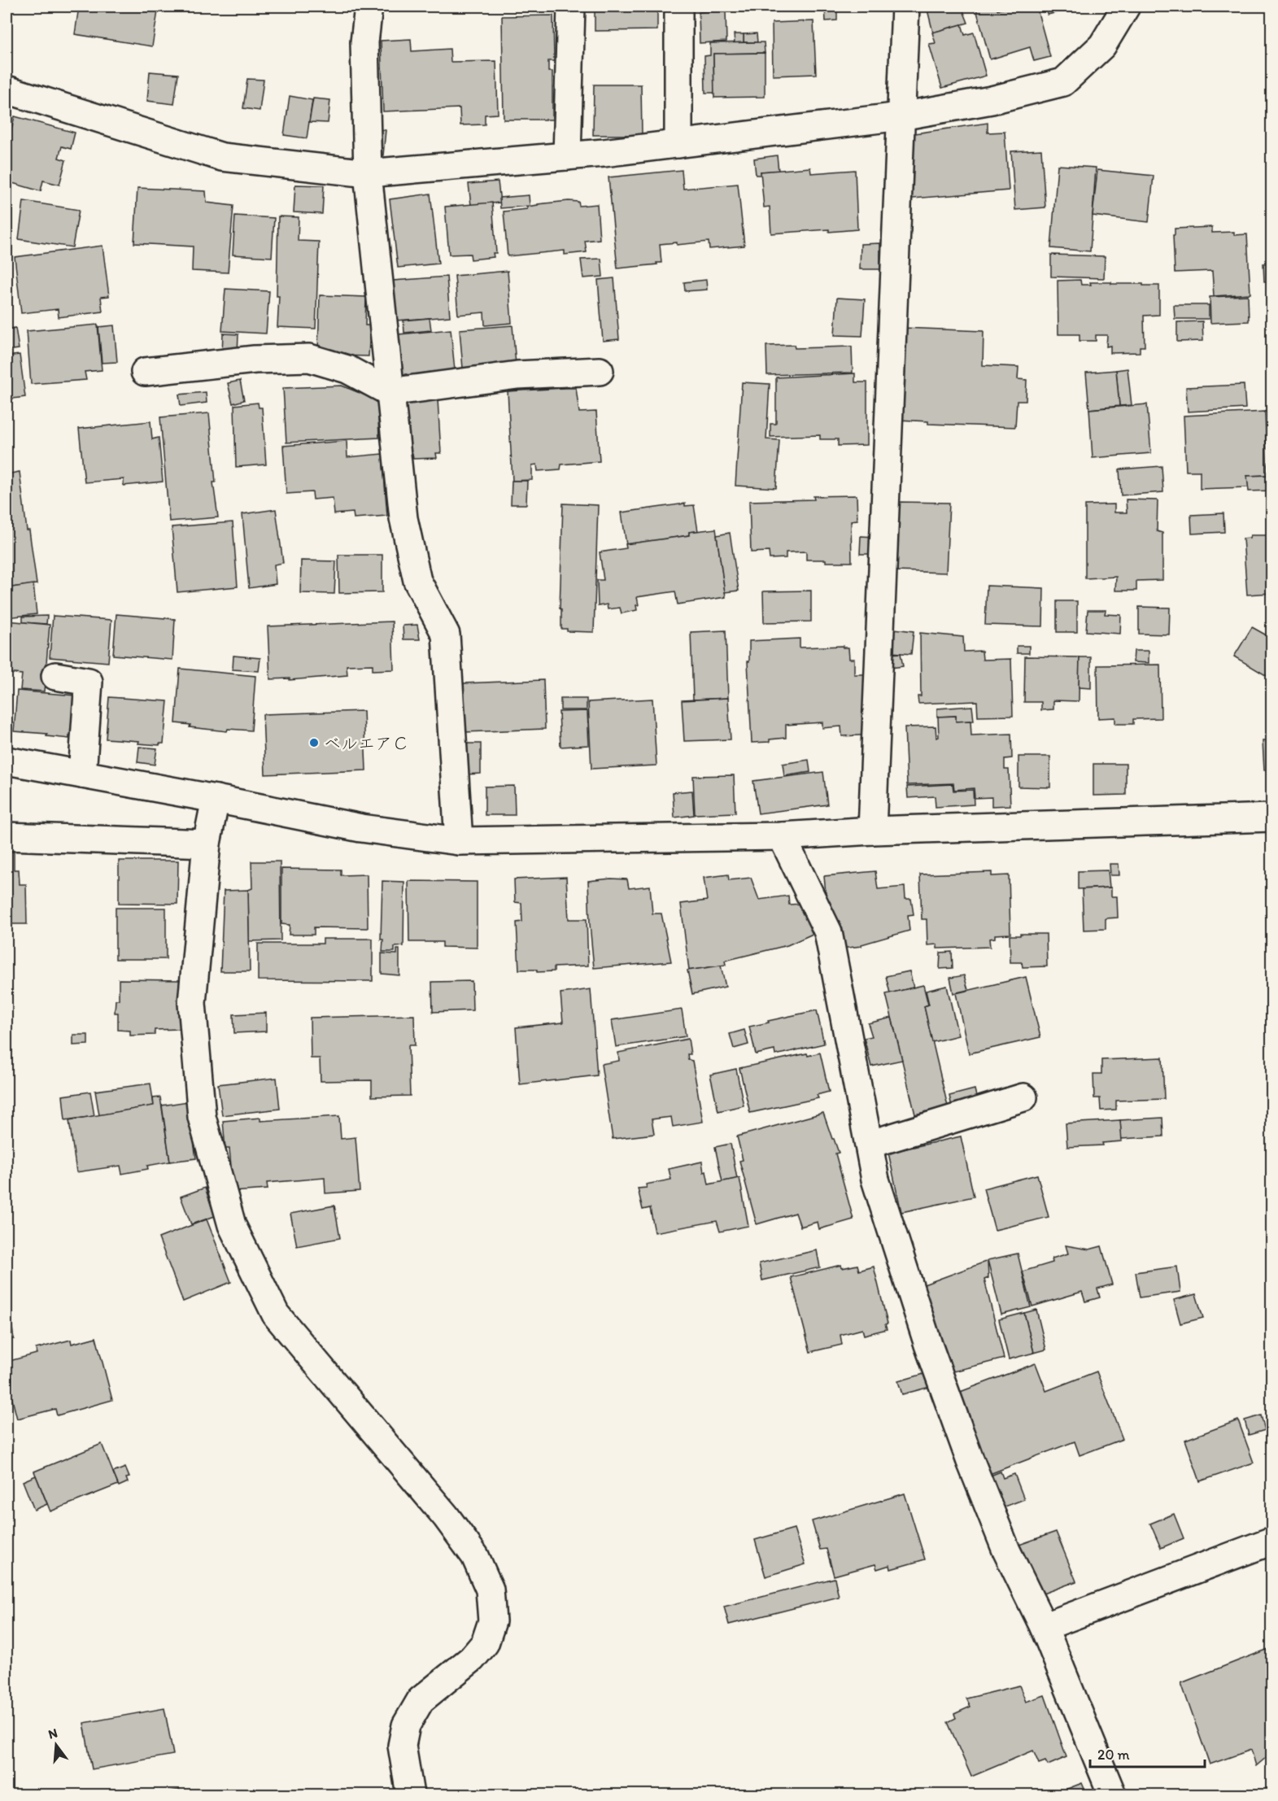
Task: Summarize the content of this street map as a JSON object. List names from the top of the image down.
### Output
{
  "places": ["ベルエアＣ"],
  "scale_bar": "20 m",
  "north": "top"
}
